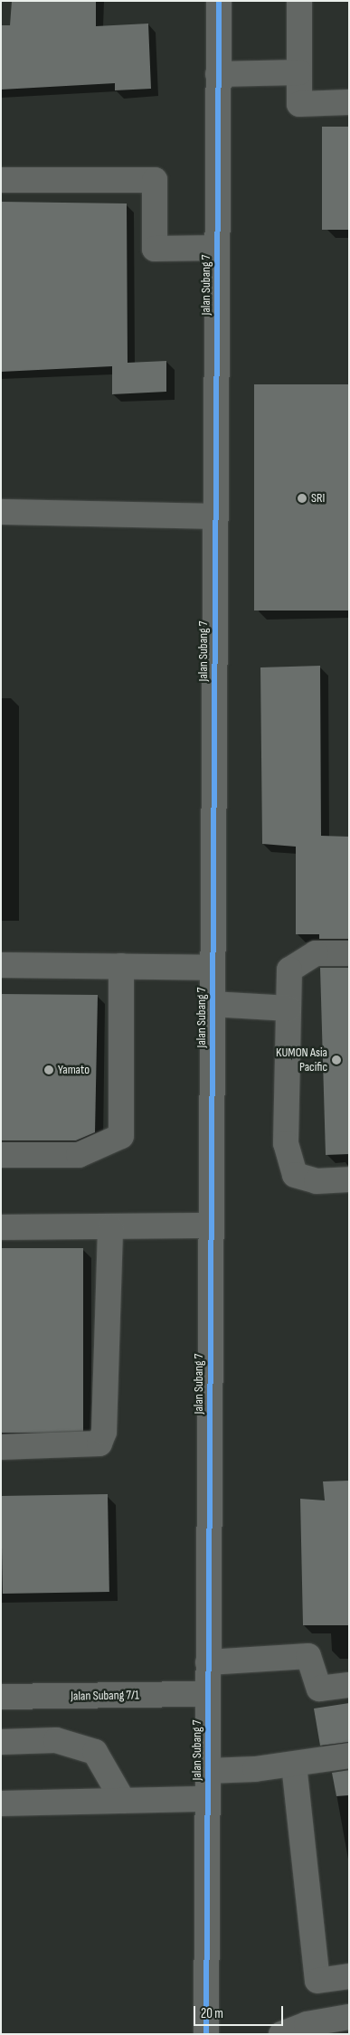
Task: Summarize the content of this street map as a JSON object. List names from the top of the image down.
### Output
{
  "streets": {
    "street": ["Jalan Subang 7", "Jalan Subang 7/1"]
  },
  "crossings": [
    ["Jalan Subang 7", "Jalan Subang 7/1"]
  ],
  "places": ["SRI", "KUMON Asia Pacific", "Yamato"],
  "scale_bar": "20 m"
}
